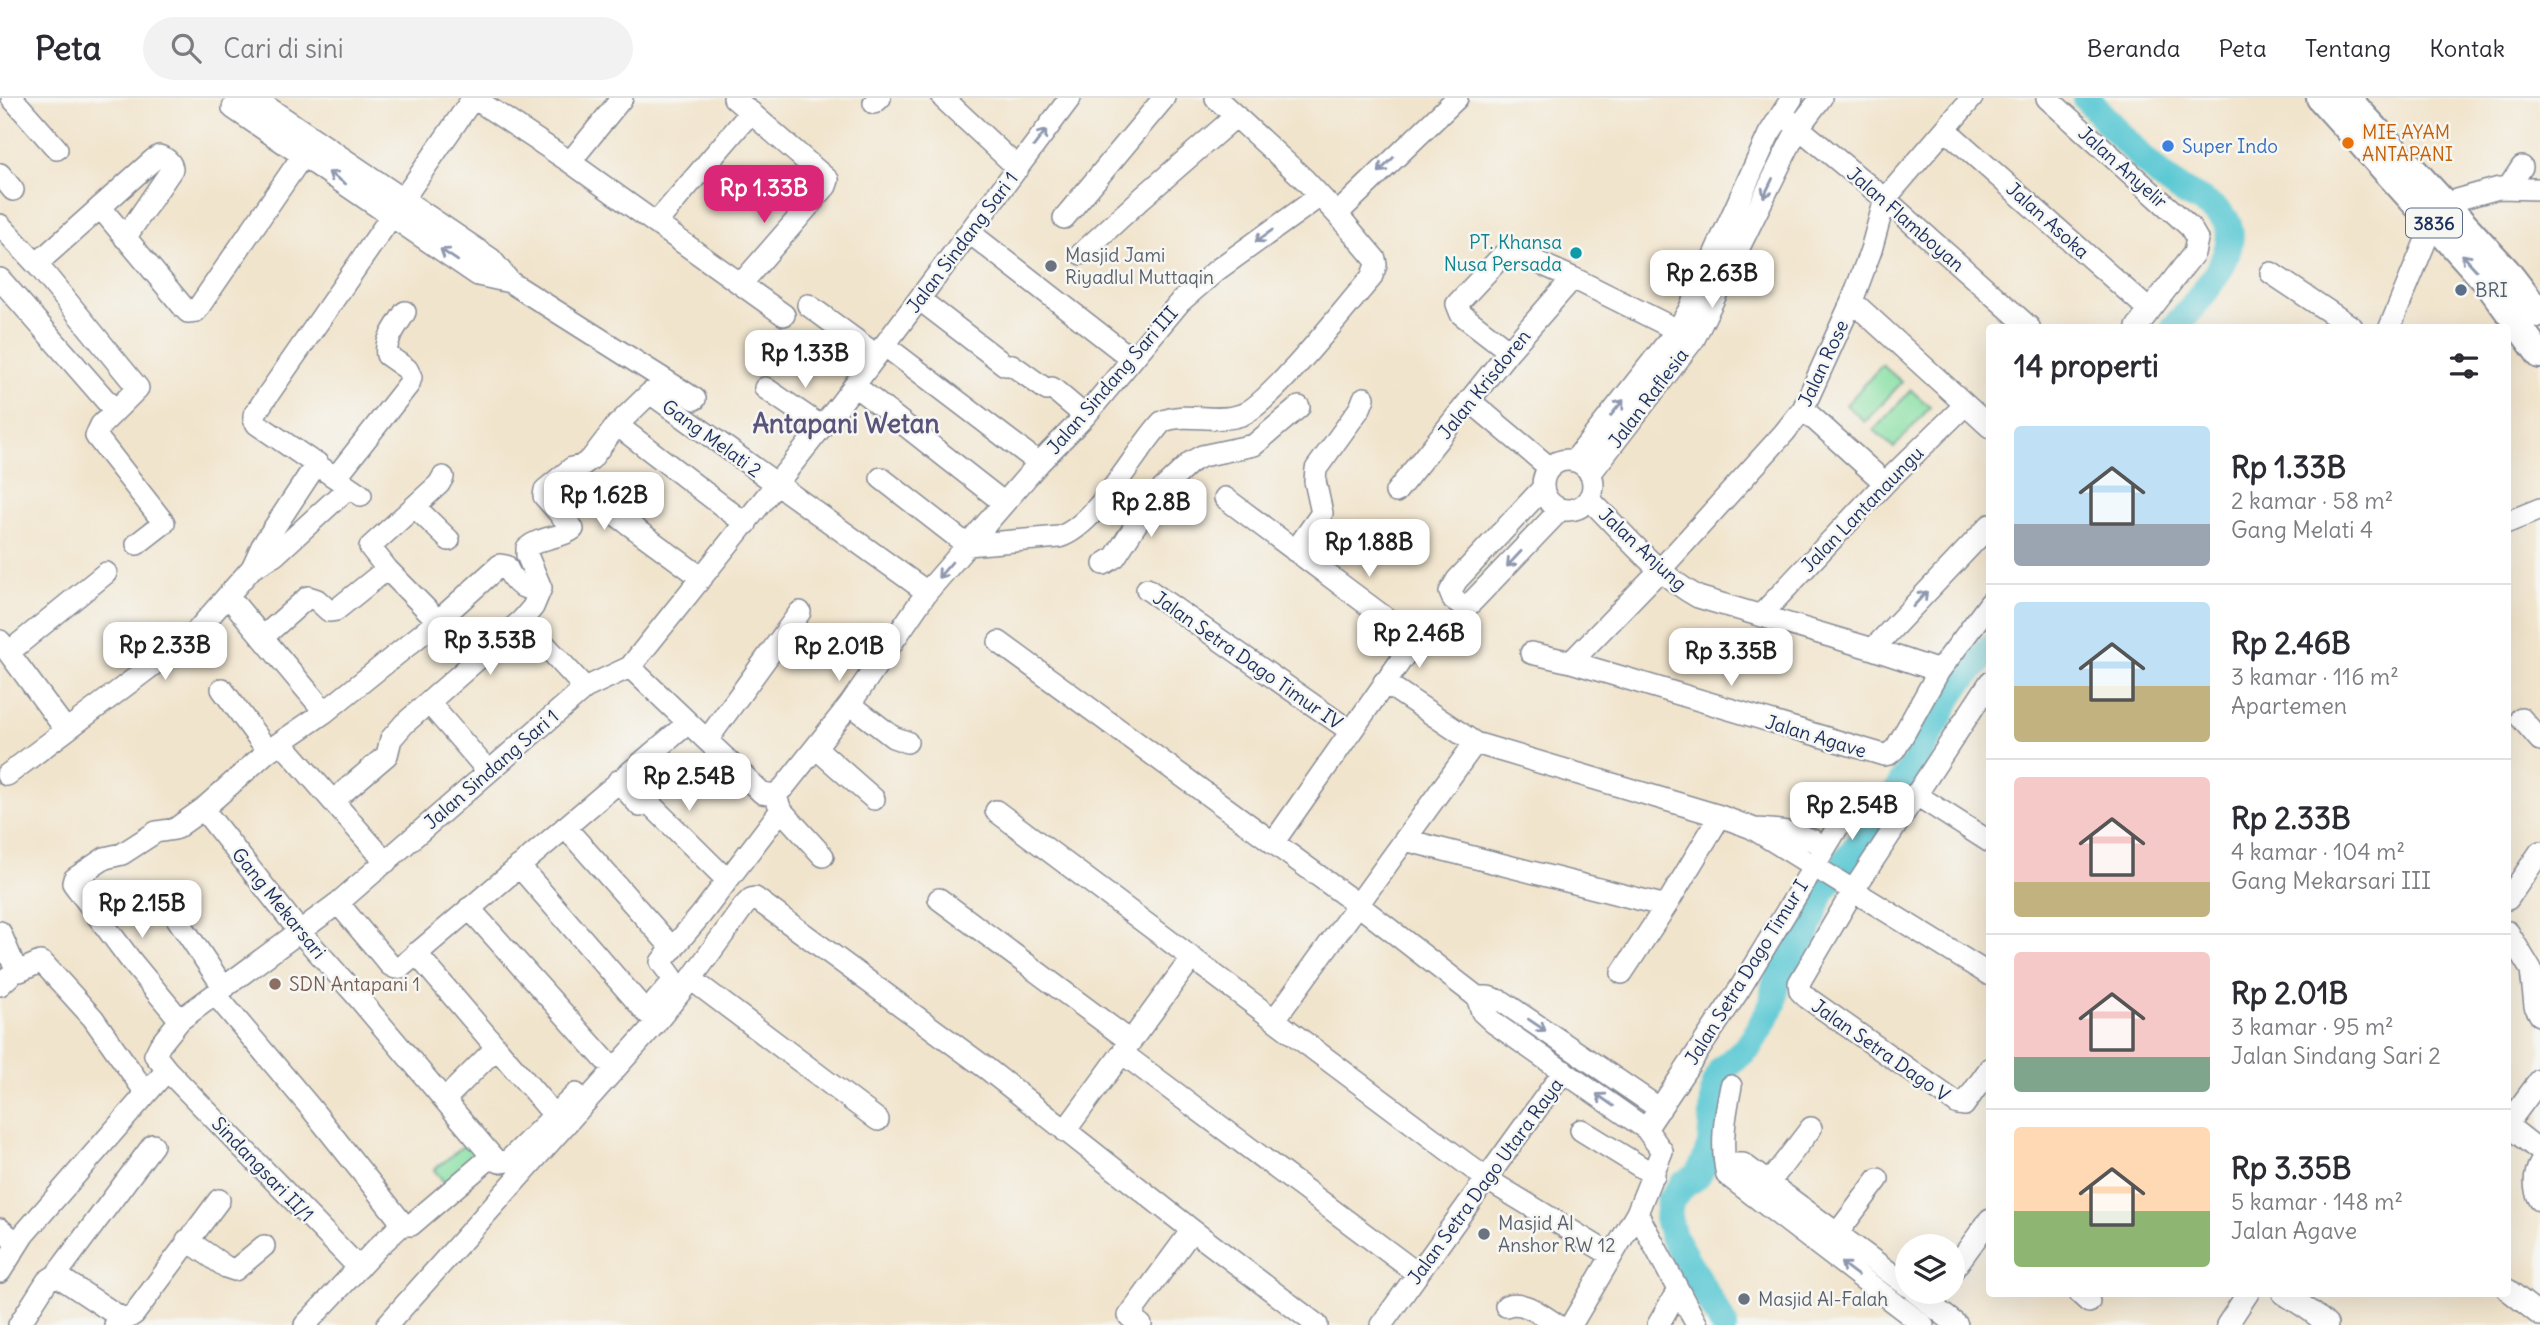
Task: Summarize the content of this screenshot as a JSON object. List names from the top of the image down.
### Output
{
  "streets": {
    "main road": ["3836"],
    "street": [
      "Jalan Anyelir",
      "Jalan Flamboyan",
      "Jalan Asoka",
      "Jalan Sindang Sari 1",
      "Jalan Rose",
      "Jalan Sindang Sari III",
      "Jalan Krisdoren",
      "Jalan Raflesia",
      "Gang Melati 2",
      "Jalan Lantanaungu",
      "Jalan Anjung",
      "Jalan Setra Dago Timur IV",
      "Jalan Agave",
      "Gang Mekarsari",
      "Jalan Setra Dago Timur I",
      "Jalan Setra Dago V",
      "Sindangsari II/1",
      "Jalan Setra Dago Utara Raya"
    ]
  },
  "crossings": [
    ["Jalan Anyelir", "Jalan Asoka"],
    ["Jalan Flamboyan", "Jalan Rose"],
    ["Jalan Flamboyan", "Jalan Raflesia"],
    ["Jalan Asoka", "Jalan Rose"],
    ["Jalan Sindang Sari 1", "Gang Melati 2"],
    ["Jalan Sindang Sari 1", "Gang Mekarsari"],
    ["Jalan Sindang Sari 1", "Sindangsari II/1"],
    ["Jalan Rose", "Jalan Anjung"],
    ["Jalan Rose", "Jalan Agave"],
    ["Jalan Raflesia", "Jalan Anjung"],
    ["Jalan Lantanaungu", "Jalan Anjung"],
    ["Jalan Anjung", "Jalan Agave"]
  ],
  "districts": ["Antapani Wetan"],
  "places": [
    "MIE AYAM ANTAPANI",
    "Super Indo",
    "PT. Khansa Nusa Persada",
    "Masjid Jami Riyadlul Muttaqin",
    "BRI",
    "SDN Antapani 1",
    "Masjid Al Anshor RW 12",
    "Masjid Al-Falah"
  ],
  "page": {
    "header": "Peta",
    "search": "Cari di sini",
    "nav": [
      "Beranda",
      "Peta",
      "Tentang",
      "Kontak"
    ],
    "price": [
      "Rp 1.33B",
      "Rp 2.63B",
      "Rp 1.33B",
      "Rp 1.62B",
      "Rp 2.8B",
      "Rp 1.88B",
      "Rp 2.46B",
      "Rp 3.53B",
      "Rp 2.33B",
      "Rp 2.01B",
      "Rp 3.35B",
      "Rp 2.54B",
      "Rp 2.54B",
      "Rp 2.15B"
    ],
    "heading": "14 properti",
    "list": [
      {
        "name": "Rp 1.33B",
        "note": "2 kamar · 58 m² · Gang Melati 4"
      },
      {
        "name": "Rp 2.46B",
        "note": "3 kamar · 116 m² · Apartemen"
      },
      {
        "name": "Rp 2.33B",
        "note": "4 kamar · 104 m² · Gang Mekarsari III"
      },
      {
        "name": "Rp 2.01B",
        "note": "3 kamar · 95 m² · Jalan Sindang Sari 2"
      },
      {
        "name": "Rp 3.35B",
        "note": "5 kamar · 148 m² · Jalan Agave"
      }
    ]
  }
}
